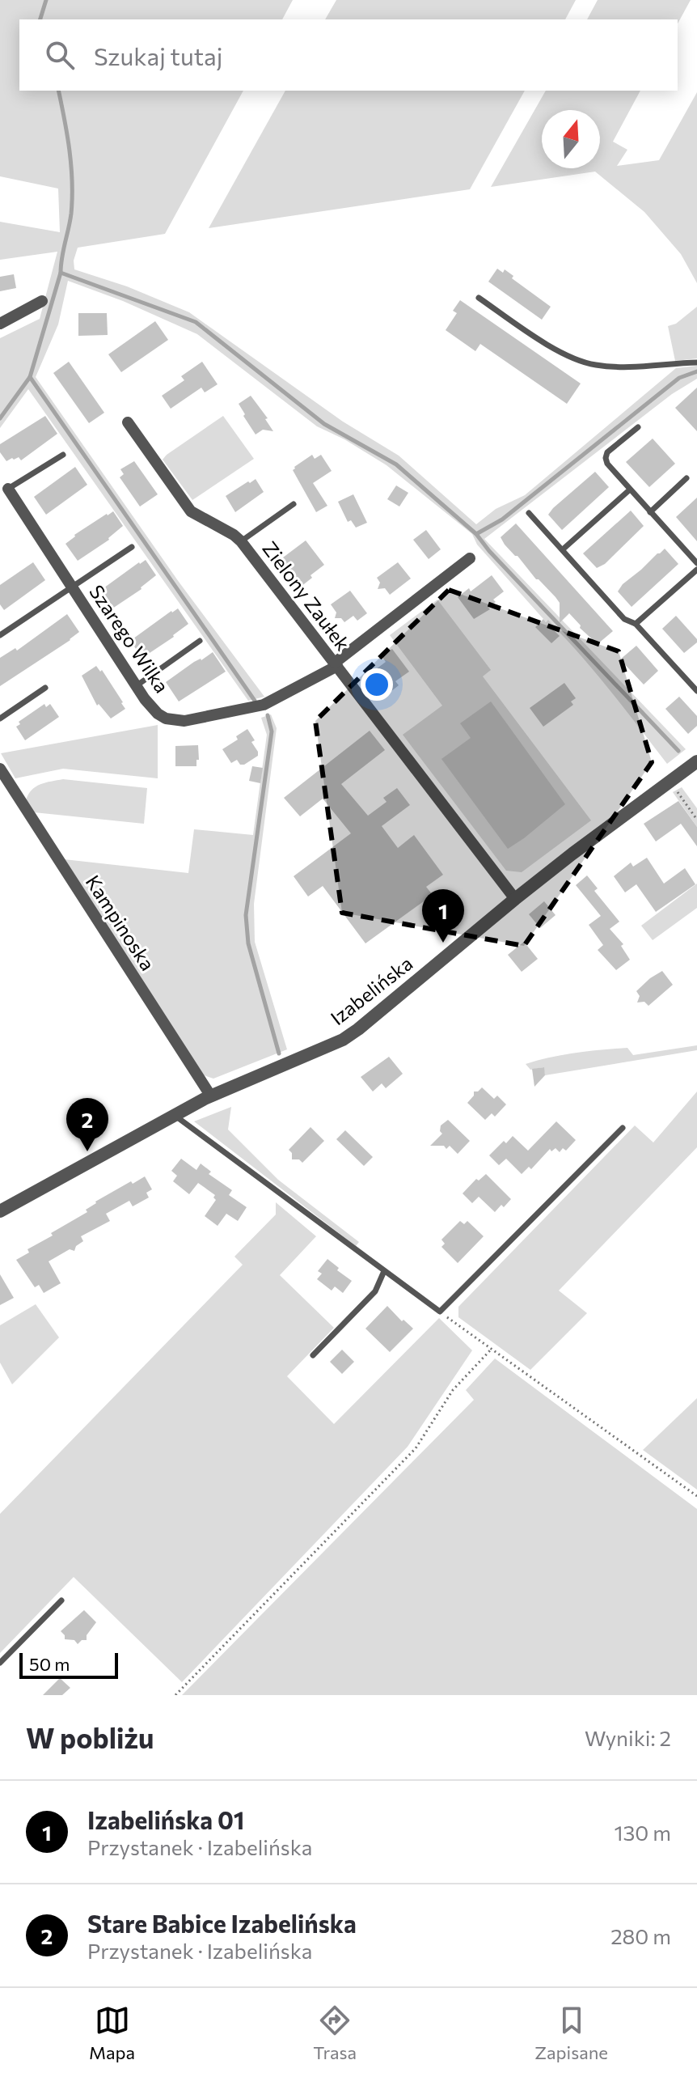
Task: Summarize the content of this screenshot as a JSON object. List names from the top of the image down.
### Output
{
  "streets": {
    "street": [
      "Zielony Zaułek",
      "Szarego Wilka",
      "Kampinoska",
      "Izabelińska"
    ]
  },
  "crossings": [
    ["Zielony Zaułek", "Szarego Wilka"],
    ["Zielony Zaułek", "Izabelińska"],
    ["Kampinoska", "Izabelińska"]
  ],
  "scale_bar": "50 m",
  "north": "top",
  "page": {
    "search": "Szukaj tutaj",
    "pins": ["1", "2"],
    "scale": "50 m",
    "heading": ["W pobliżu", "Wyniki: 2"],
    "list": [
      {
        "mark": "1",
        "name": "Izabelińska 01",
        "note": "Przystanek · Izabelińska",
        "value": "130 m"
      },
      {
        "mark": "2",
        "name": "Stare Babice Izabelińska",
        "note": "Przystanek · Izabelińska",
        "value": "280 m"
      }
    ],
    "nav": ["Mapa", "Trasa", "Zapisane"]
  }
}
